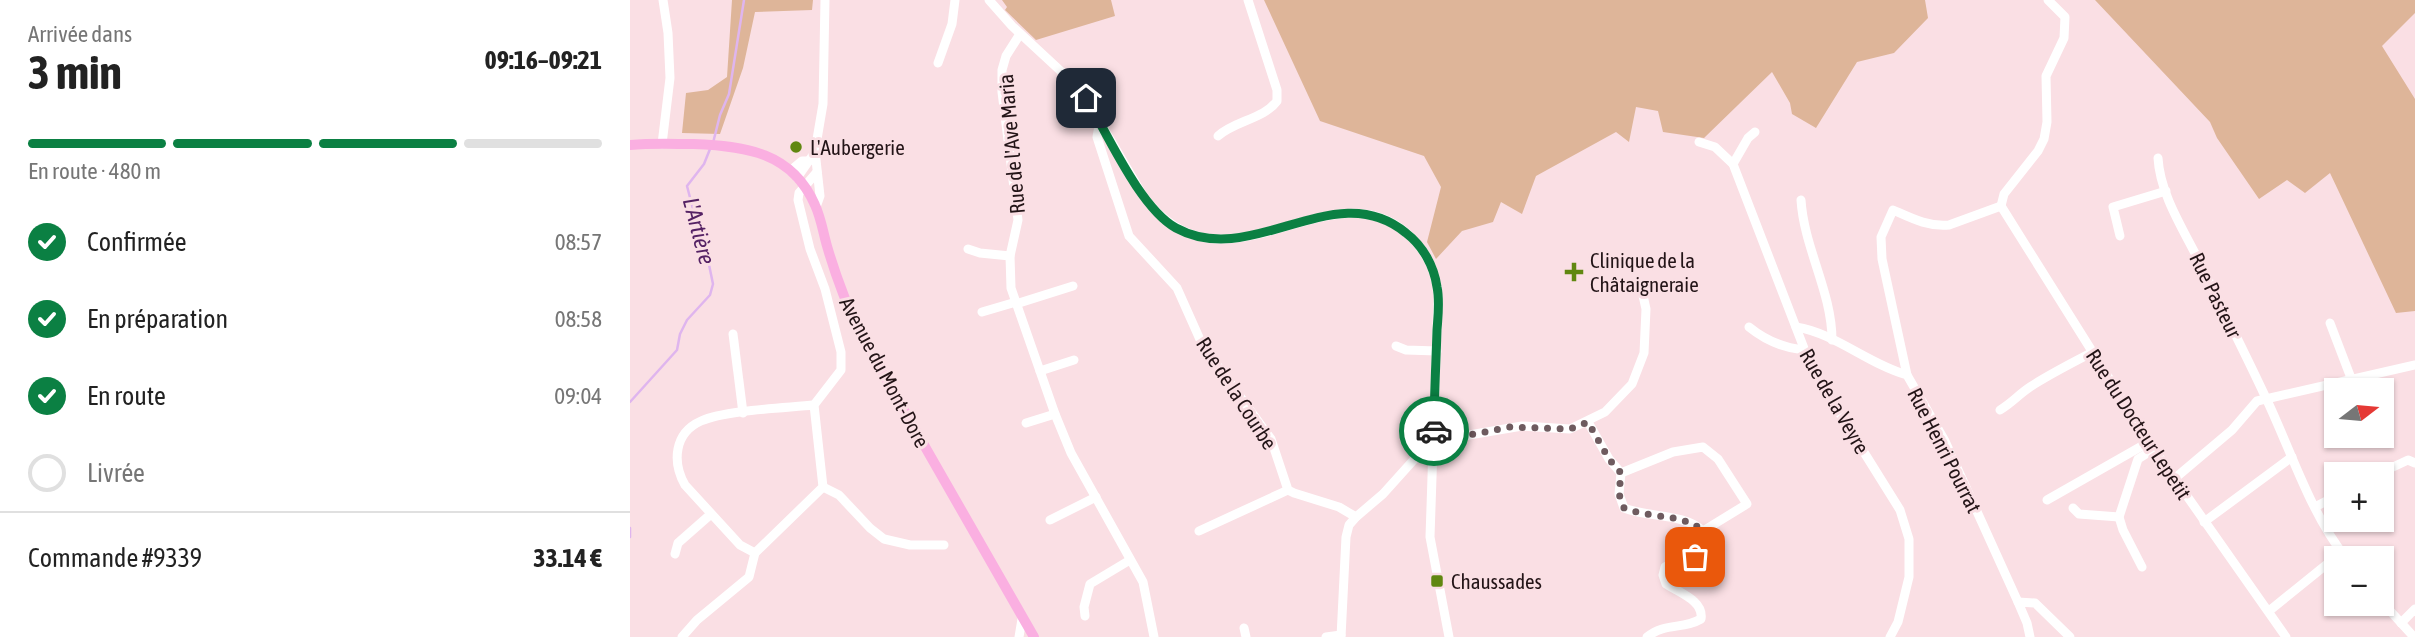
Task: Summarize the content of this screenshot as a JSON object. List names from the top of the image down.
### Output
{
  "streets": {
    "main road": ["Avenue du Mont-Dore"],
    "street": [
      "Rue de l'Ave Maria",
      "Rue Pasteur",
      "Rue de la Courbe",
      "Rue de la Veyre",
      "Rue du Docteur Lepetit",
      "Rue Henri Pourrat"
    ]
  },
  "crossings": [
    ["Rue de la Veyre", "Rue Henri Pourrat"]
  ],
  "water": ["L'Artière"],
  "places": {
    "other": ["L'Aubergerie"],
    "health": ["Clinique de la Châtaigneraie"],
    "transit": ["Chaussades"]
  },
  "north": "right",
  "page": {
    "heading": ["3 min", "Arrivée dans", "09:16–09:21"],
    "panel": ["Commande #9339", "33.14 €"],
    "bar": "En route · 480 m",
    "list": [
      ["Confirmée", "08:57"],
      ["En préparation", "08:58"],
      ["En route", "09:04"],
      "Livrée"
    ],
    "map_buttons": ["+", "−"]
  }
}
